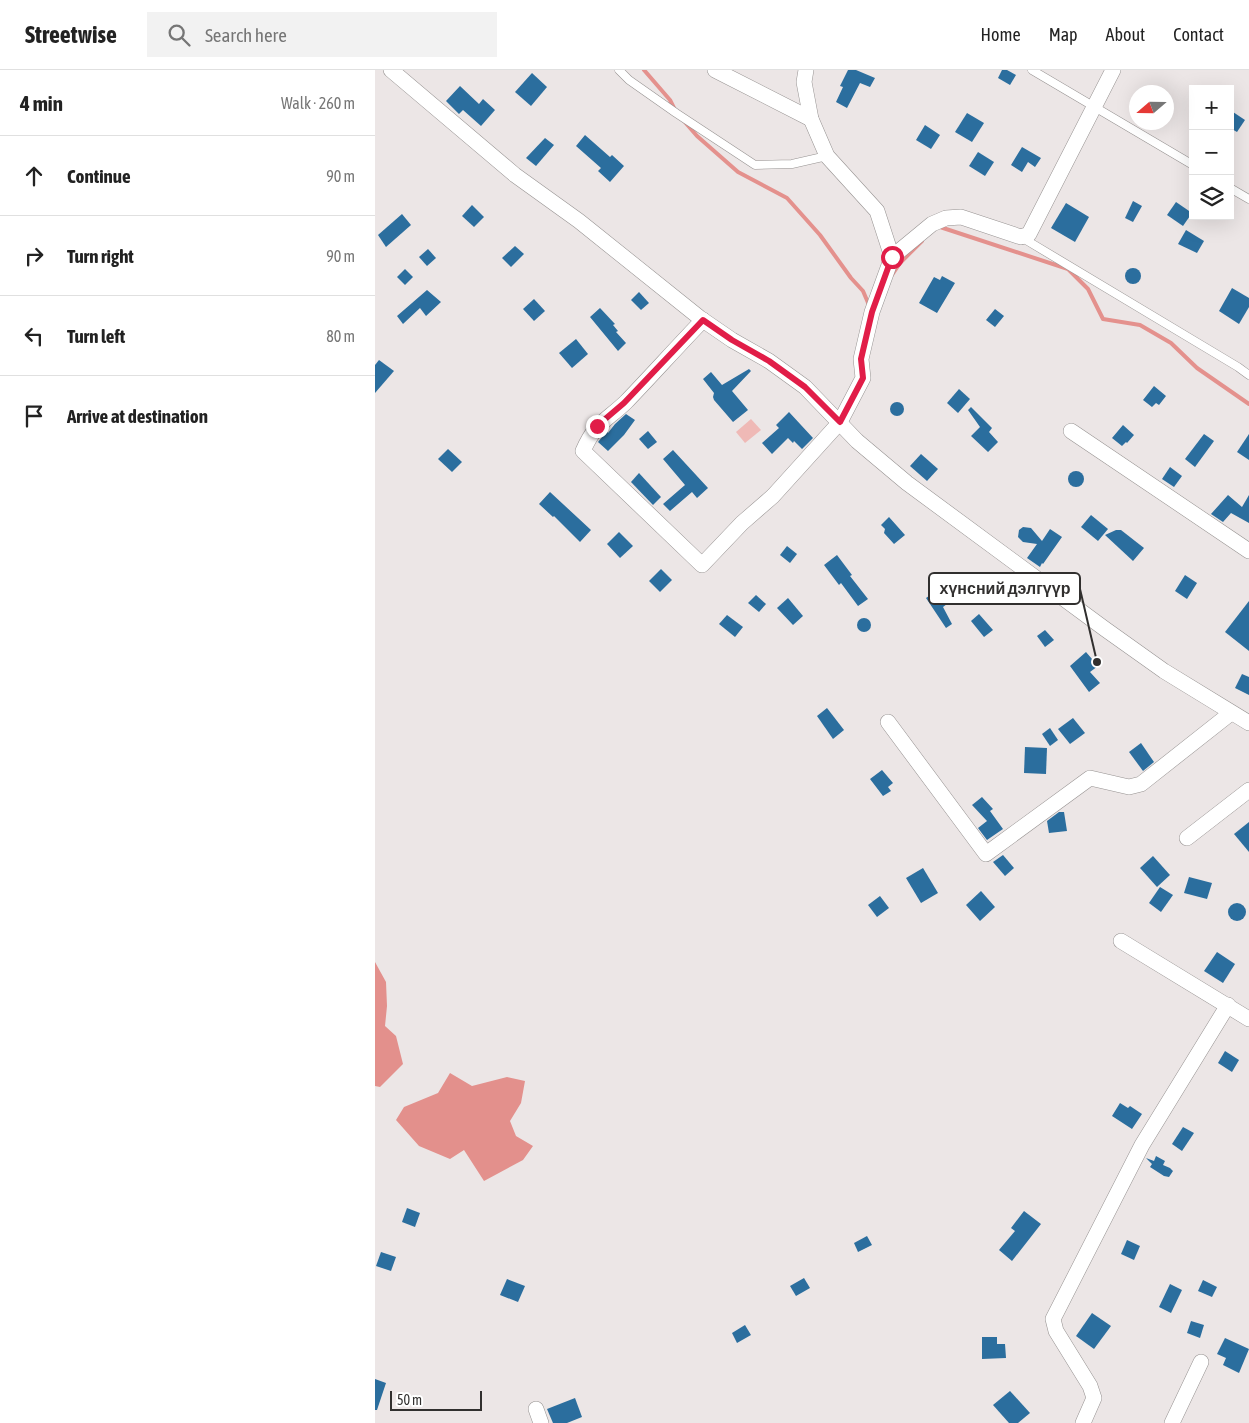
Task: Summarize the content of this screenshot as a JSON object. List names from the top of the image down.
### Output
{
  "places": ["хүнсний дэлгүүр"],
  "scale_bar": "50 m",
  "north": "left",
  "page": {
    "header": "Streetwise",
    "search": "Search here",
    "nav": [
      "Home",
      "Map",
      "About",
      "Contact"
    ],
    "heading": ["4 min", "Walk · 260 m"],
    "map_buttons": ["+", "−"],
    "list": [
      ["Continue", "90 m"],
      ["Turn right", "90 m"],
      ["Turn left", "80 m"],
      "Arrive at destination"
    ],
    "scale": "50 m"
  }
}
